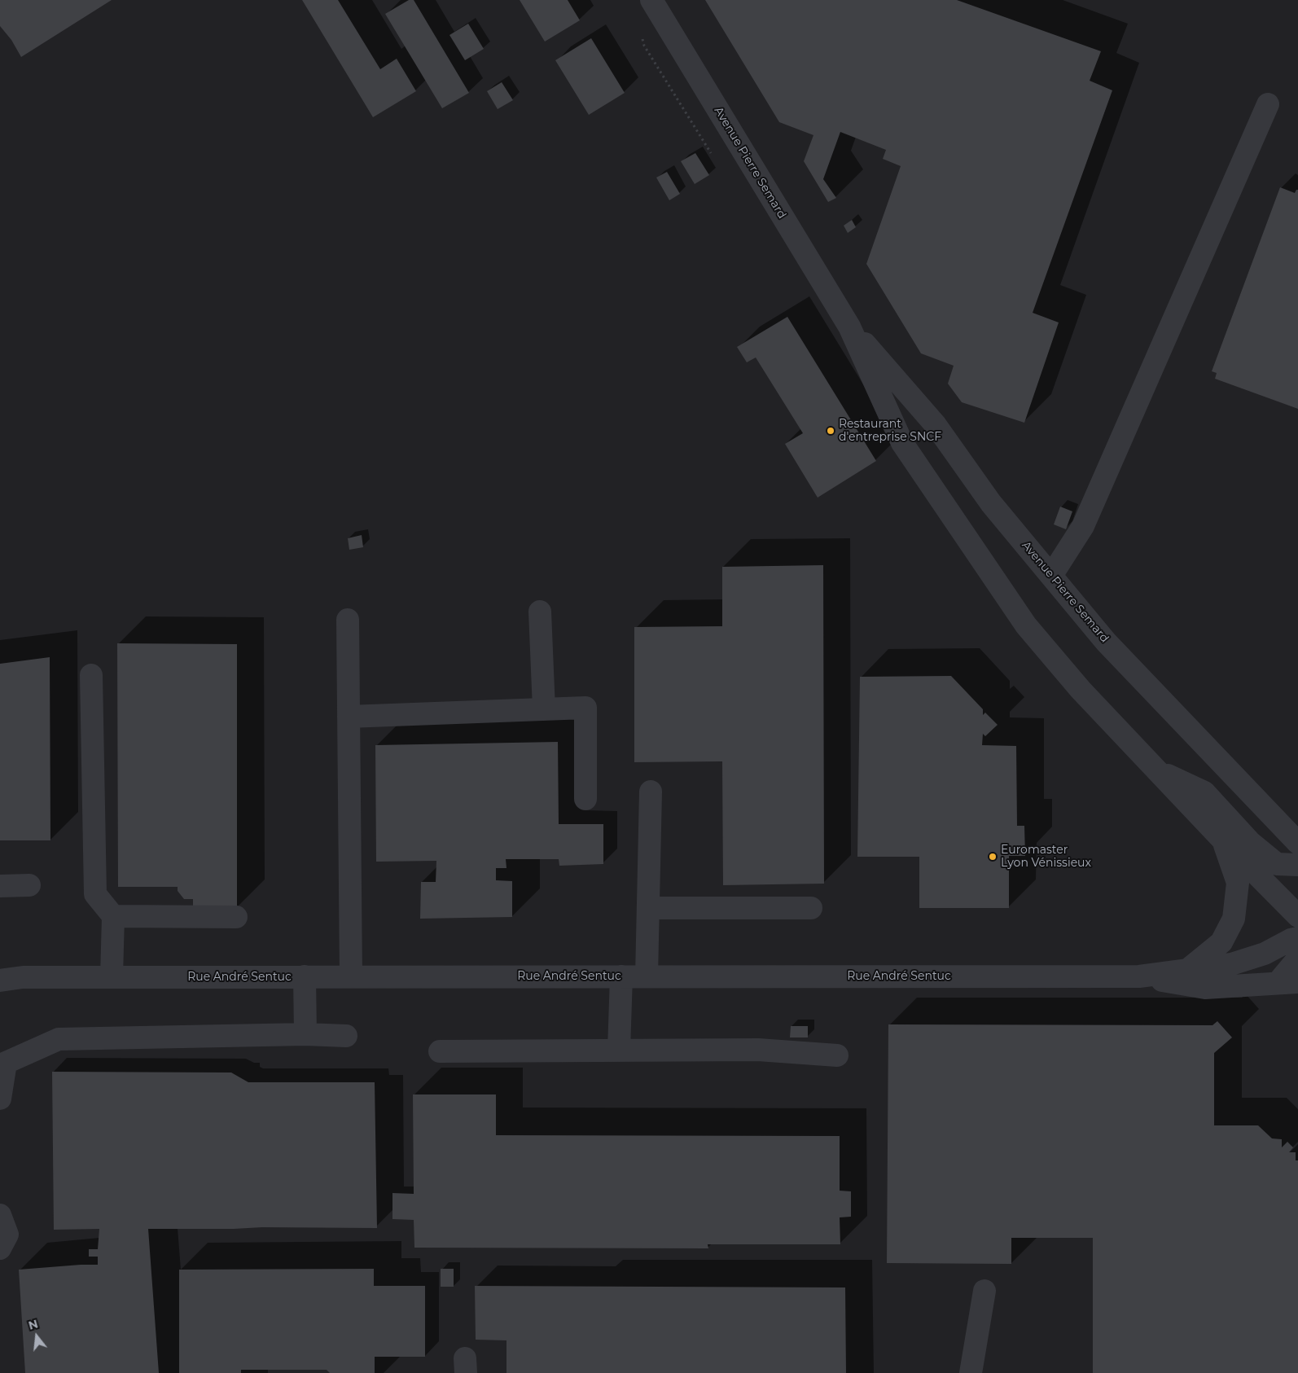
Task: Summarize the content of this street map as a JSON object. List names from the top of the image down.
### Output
{
  "streets": {
    "street": ["Avenue Pierre Semard", "Rue André Sentuc"]
  },
  "places": ["Restaurant d'entreprise SNCF", "Euromaster Lyon Vénissieux"],
  "north": "top"
}
